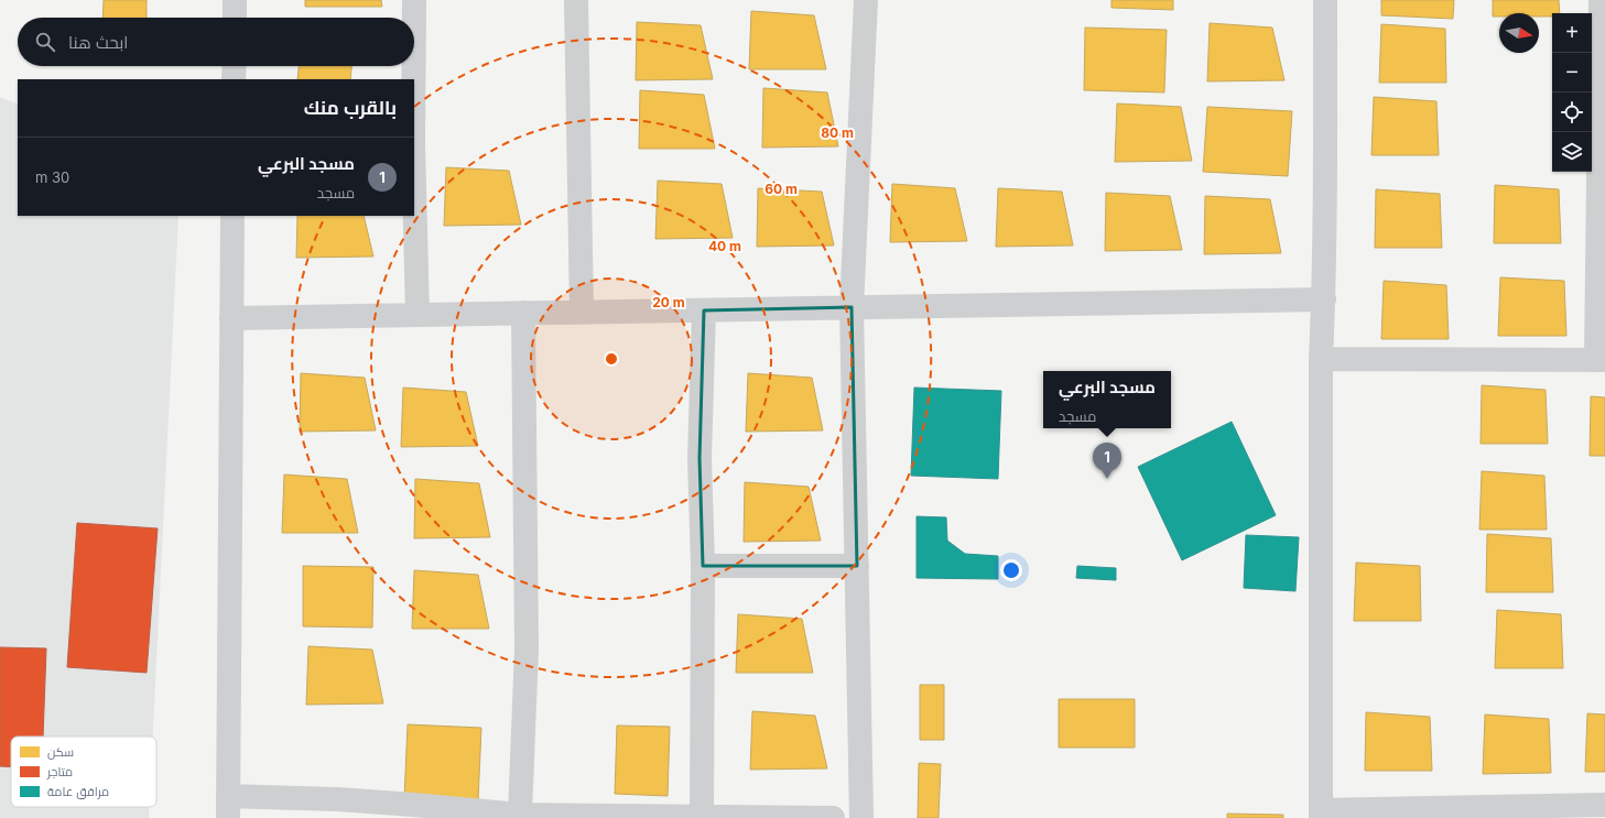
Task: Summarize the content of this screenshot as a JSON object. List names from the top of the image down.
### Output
{
  "legend": ["سكن", "متاجر", "مرافق عامة"],
  "north": "right",
  "page": {
    "map_buttons": ["+", "−"],
    "search": "ابحث هنا",
    "heading": "بالقرب منك",
    "list": [
      {
        "mark": "1",
        "name": "مسجد البرعي",
        "note": "مسجد",
        "value": "30 m"
      }
    ],
    "popup": ["مسجد البرعي", "مسجد"],
    "pins": "1"
  },
  "rings": [
    "80 m",
    "60 m",
    "40 m",
    "20 m"
  ]
}
